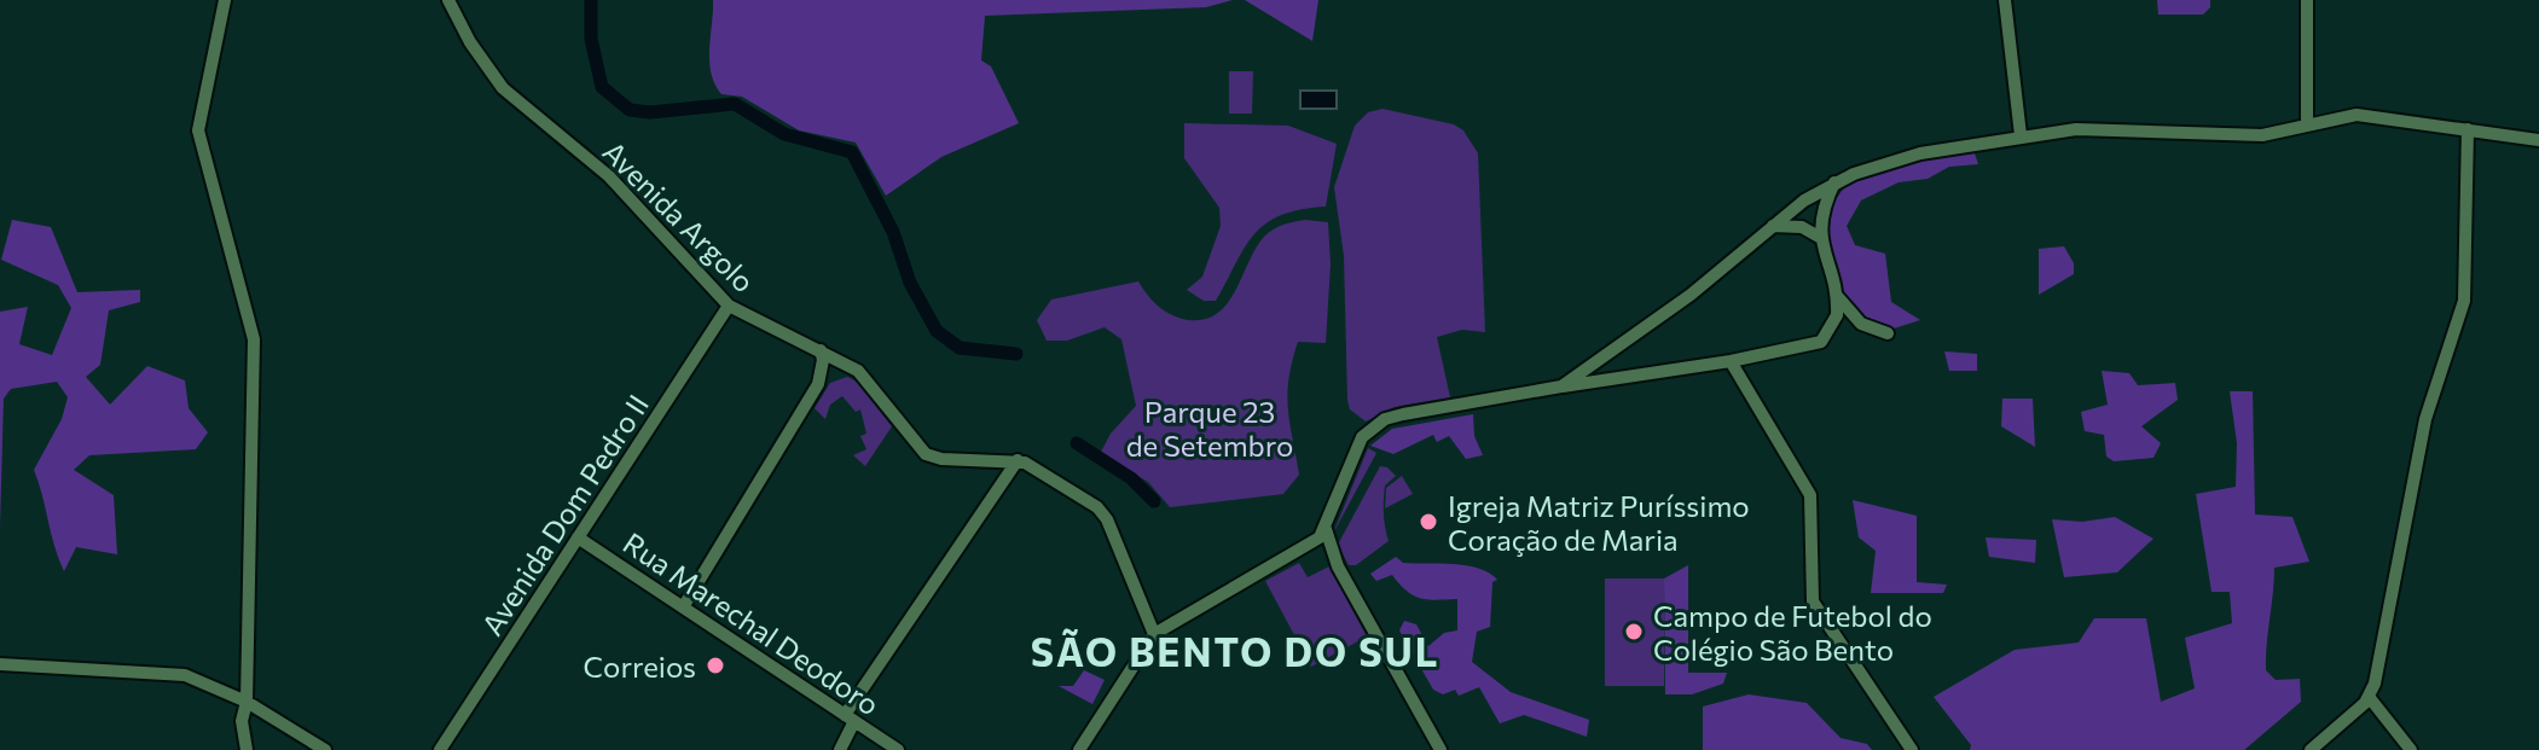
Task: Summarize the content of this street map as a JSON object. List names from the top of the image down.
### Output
{
  "streets": {
    "main road": ["Avenida Argolo", "Avenida Dom Pedro II", "Rua Marechal Deodoro"]
  },
  "crossings": [
    ["Avenida Argolo", "Avenida Dom Pedro II"],
    ["Avenida Dom Pedro II", "Rua Marechal Deodoro"]
  ],
  "districts": ["SÃO BENTO DO SUL"],
  "parks": ["Parque 23 de Setembro"],
  "places": ["Igreja Matriz Puríssimo Coração de Maria", "Campo de Futebol do Colégio São Bento", "Correios"]
}
